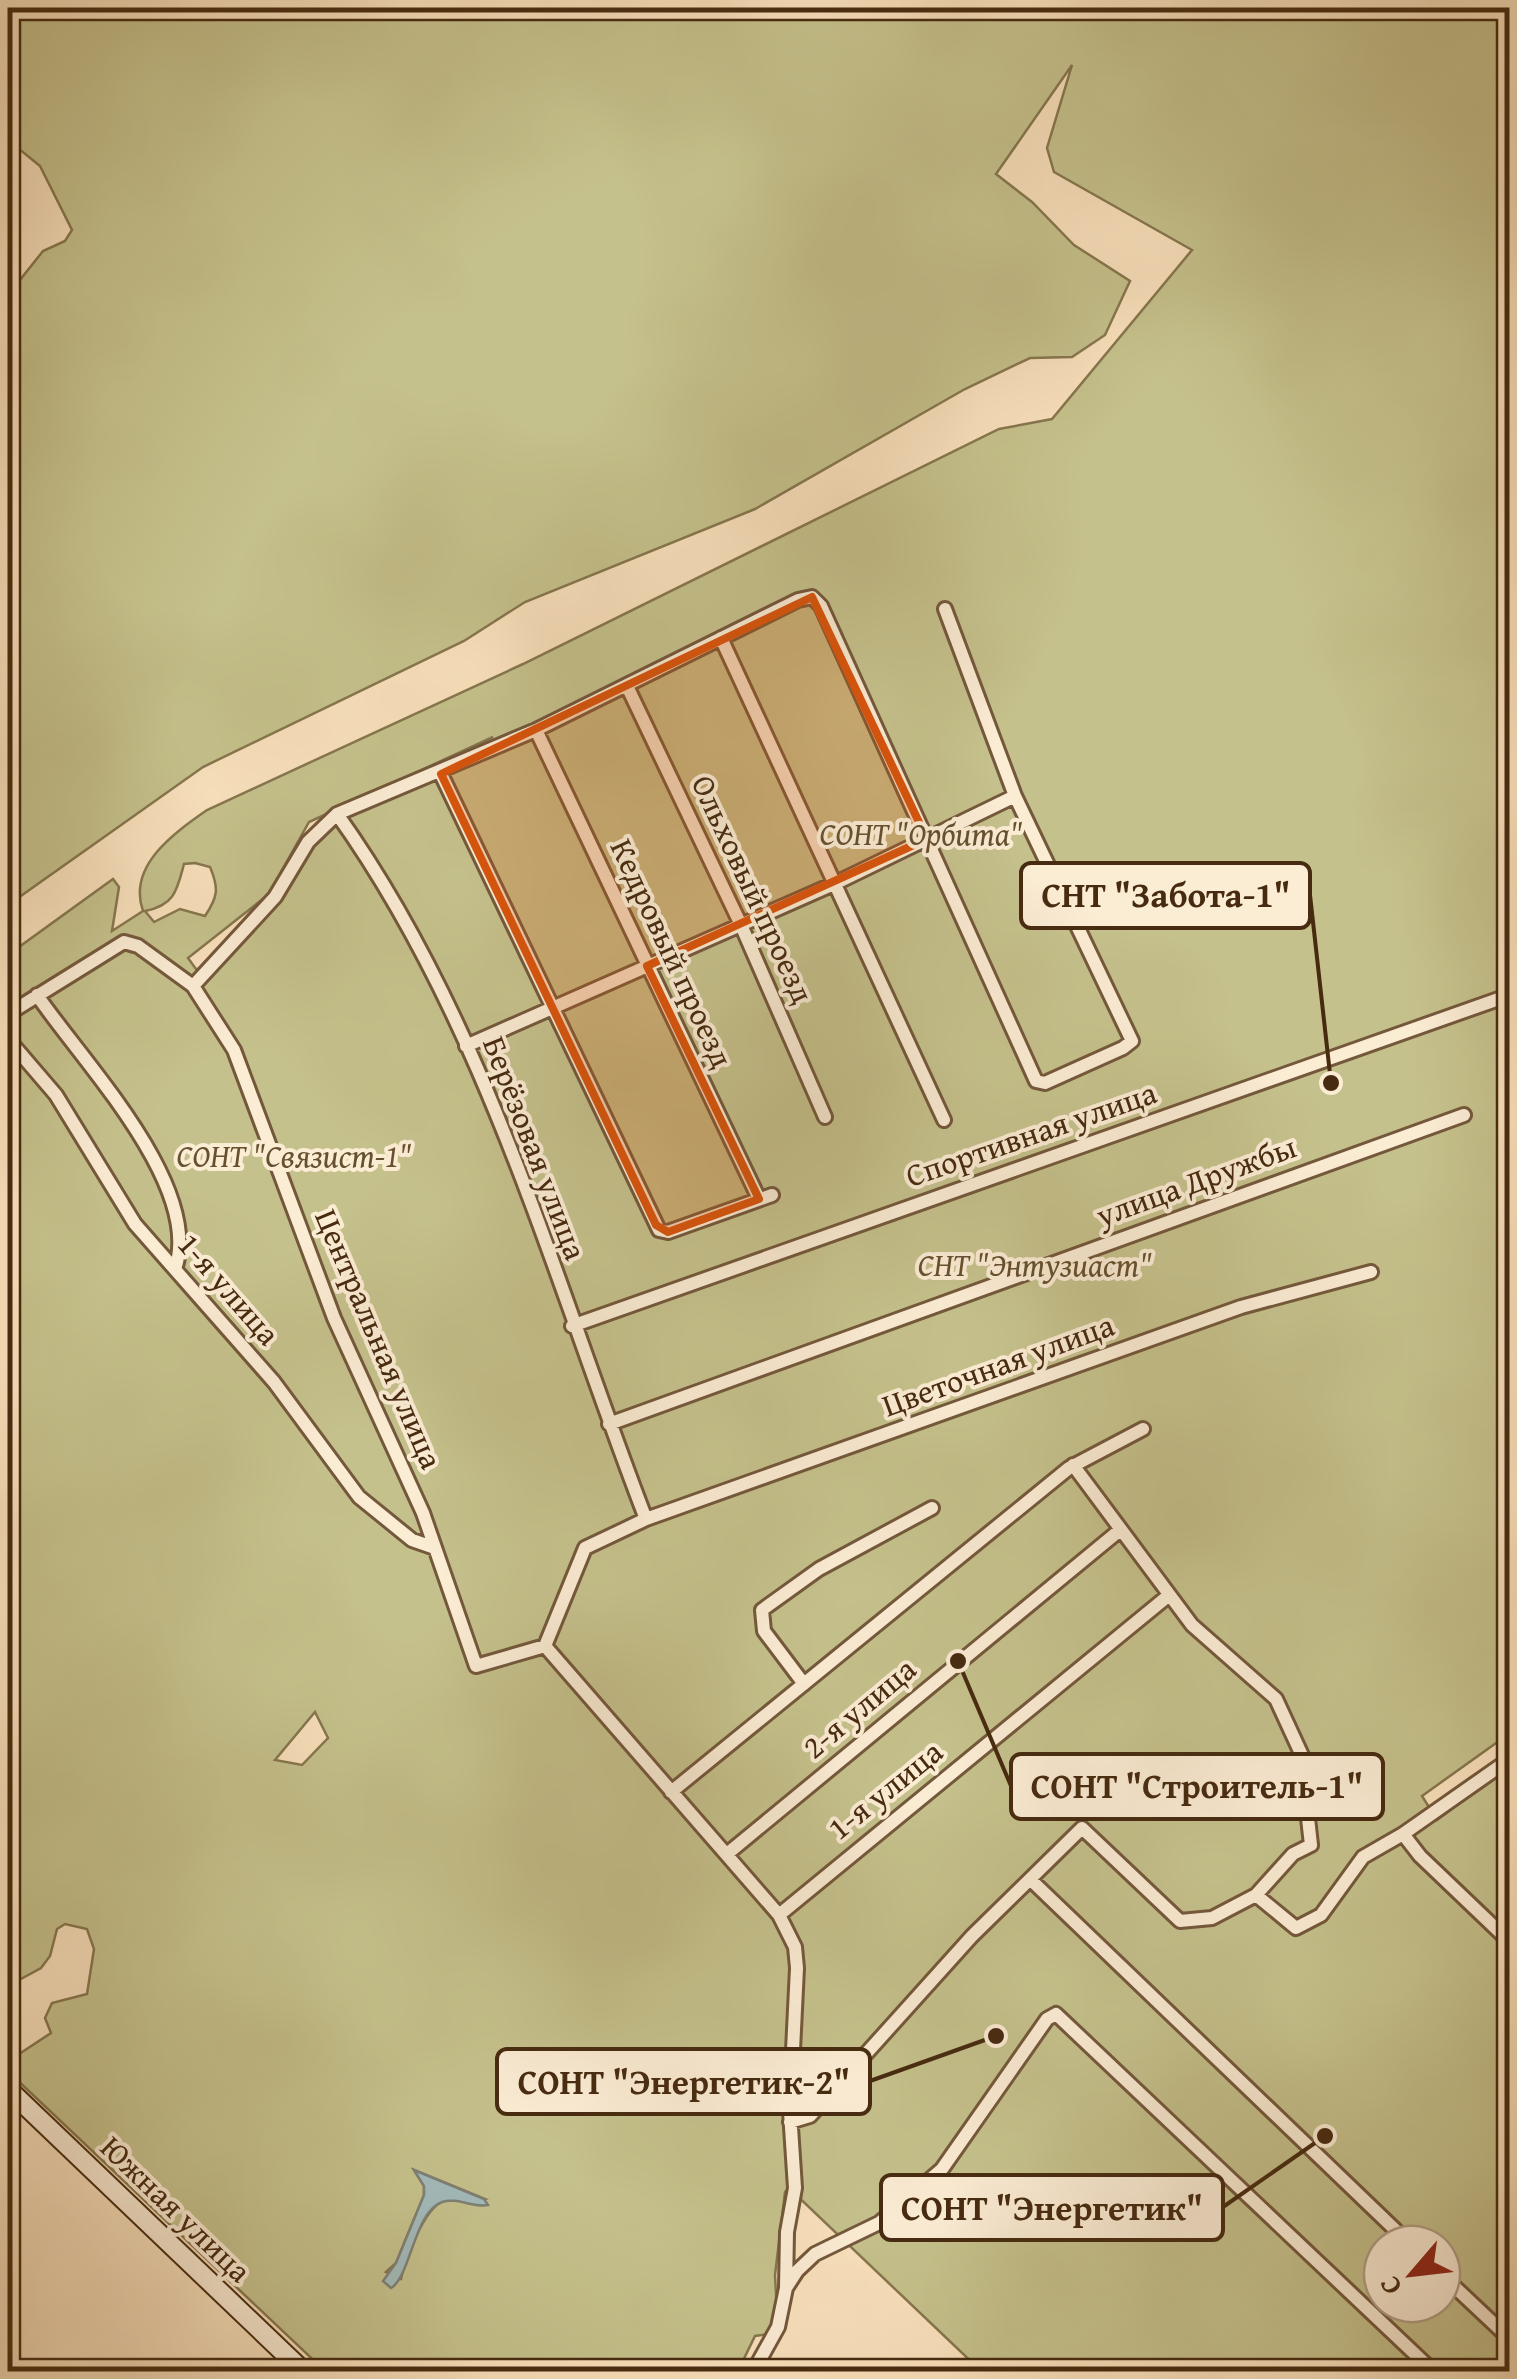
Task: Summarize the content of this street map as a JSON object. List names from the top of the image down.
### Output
{
  "streets": {
    "main road": ["Южная улица"],
    "street": [
      "Ольховый проезд",
      "Кедровый проезд",
      "Спортивная улица",
      "Берёзовая улица",
      "улица Дружбы",
      "1-я улица",
      "Центральная улица",
      "Цветочная улица",
      "2-я улица"
    ]
  },
  "crossings": [
    ["Спортивная улица", "Берёзовая улица"],
    ["Берёзовая улица", "улица Дружбы"],
    ["Берёзовая улица", "Цветочная улица"],
    ["1-я улица", "Центральная улица"],
    ["Центральная улица", "Цветочная улица"]
  ],
  "parks": ["СОНТ \"Орбита\"", "СОНТ \"Связист-1\"", "СНТ \"Энтузиаст\""],
  "places": [
    "СНТ \"Забота-1\"",
    "СОНТ \"Строитель-1\"",
    "СОНТ \"Энергетик-2\"",
    "СОНТ \"Энергетик\""
  ],
  "north": "bottom left"
}
